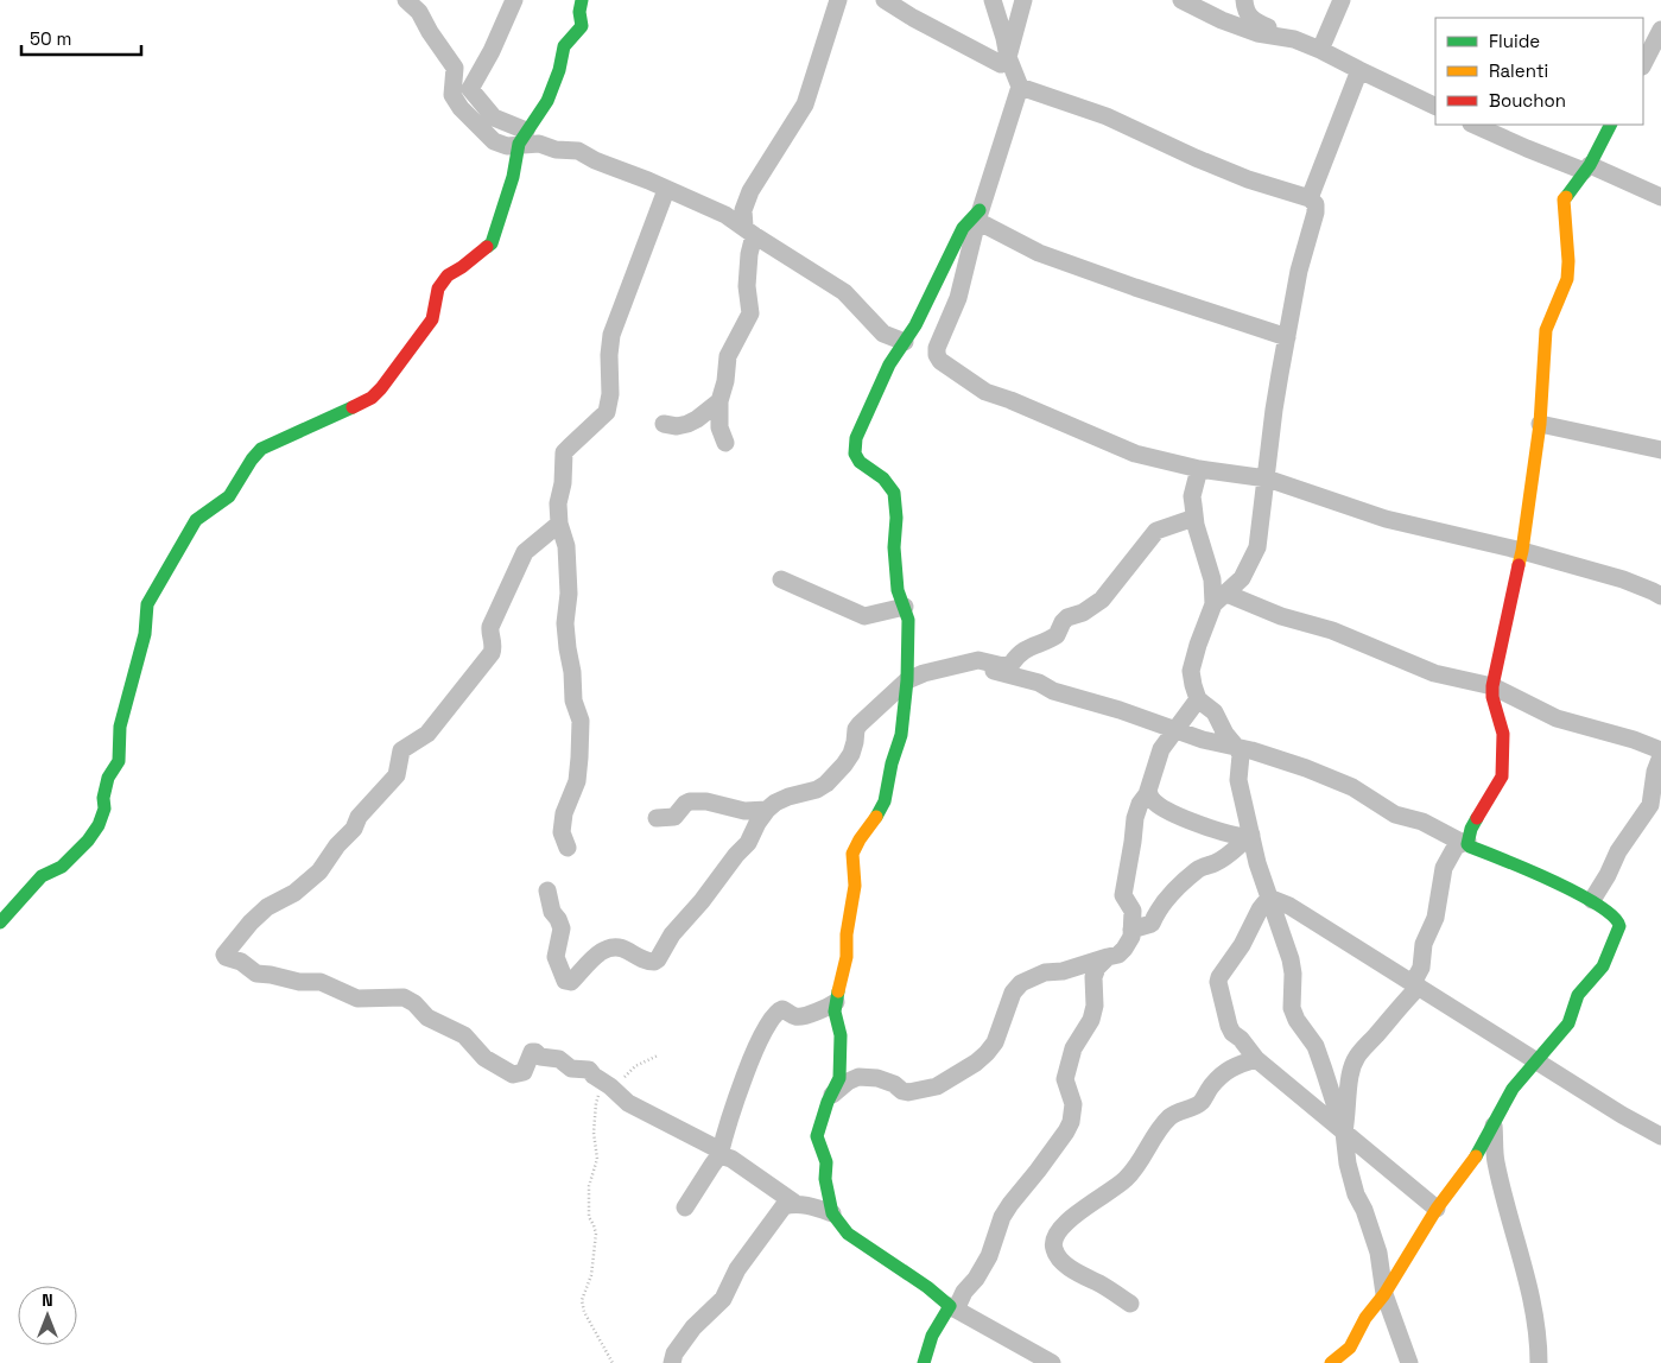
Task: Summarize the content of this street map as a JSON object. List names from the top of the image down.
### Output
{
  "legend": ["Fluide", "Ralenti", "Bouchon"],
  "scale_bar": "50 m",
  "north": "top"
}
